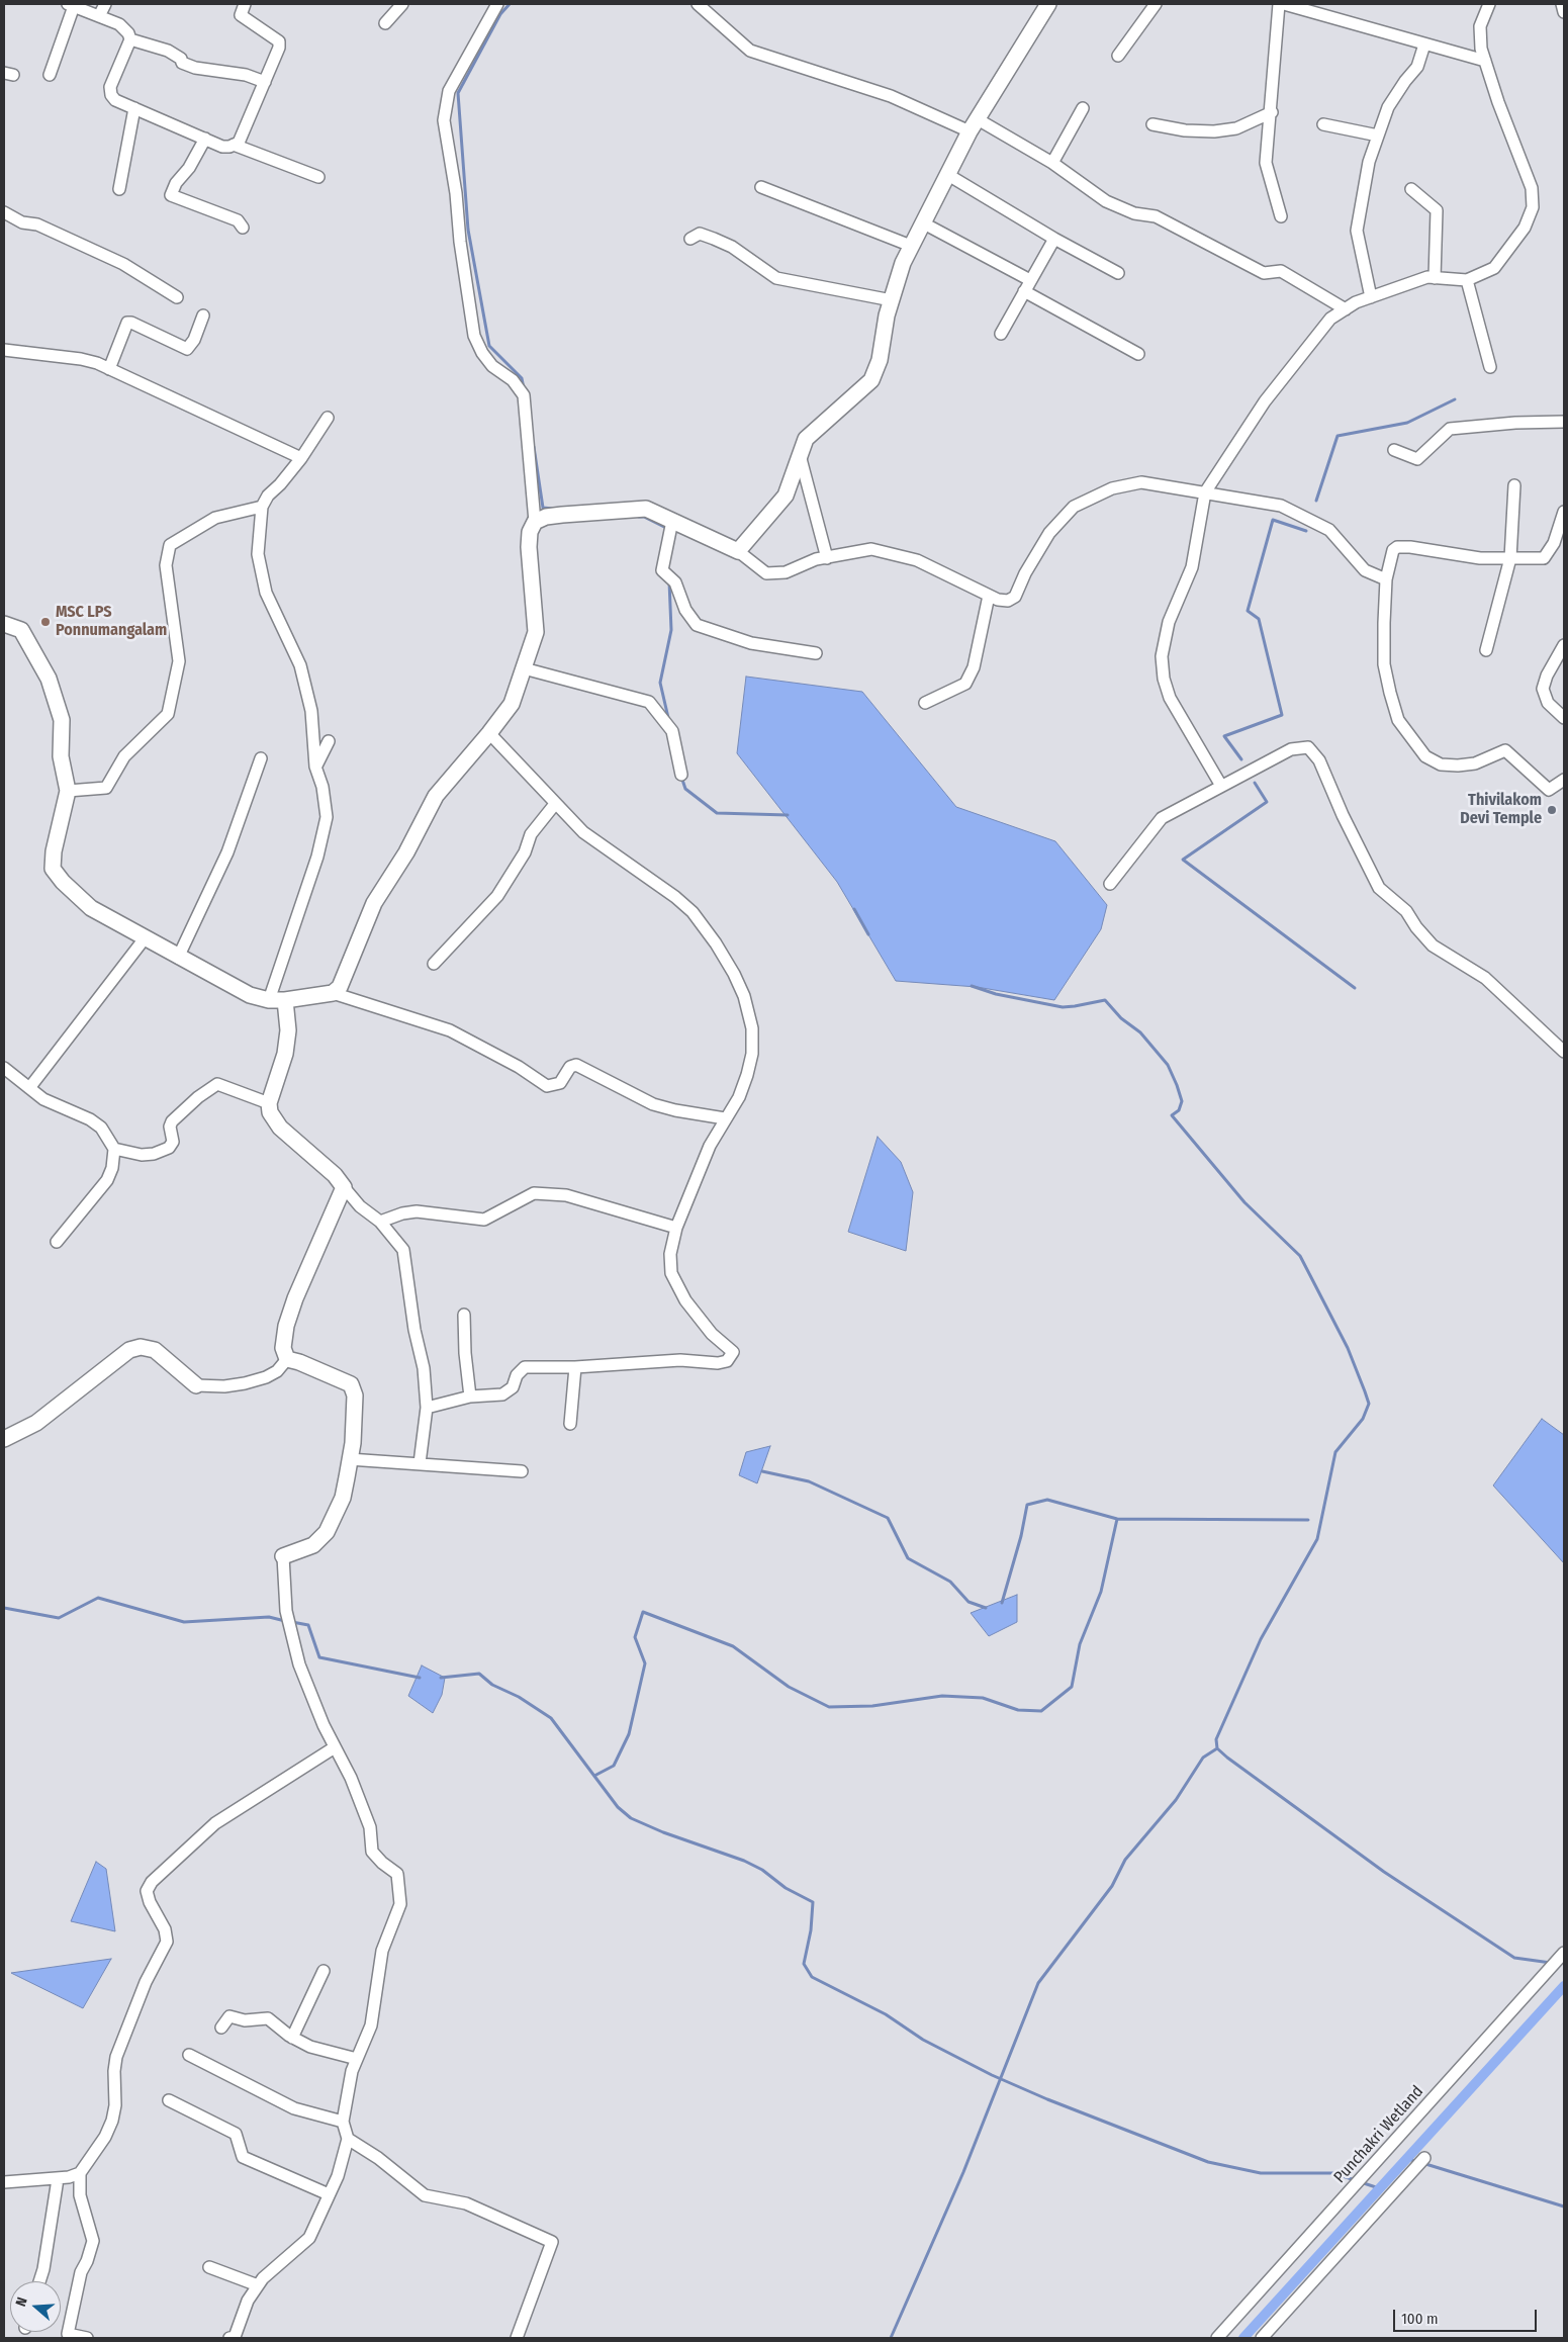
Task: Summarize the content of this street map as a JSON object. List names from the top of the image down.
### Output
{
  "streets": {
    "street": ["Punchakri Wetland"]
  },
  "places": ["MSC LPS Ponnumangalam", "Thivilakom Devi Temple"],
  "scale_bar": "100 m",
  "north": "left"
}
